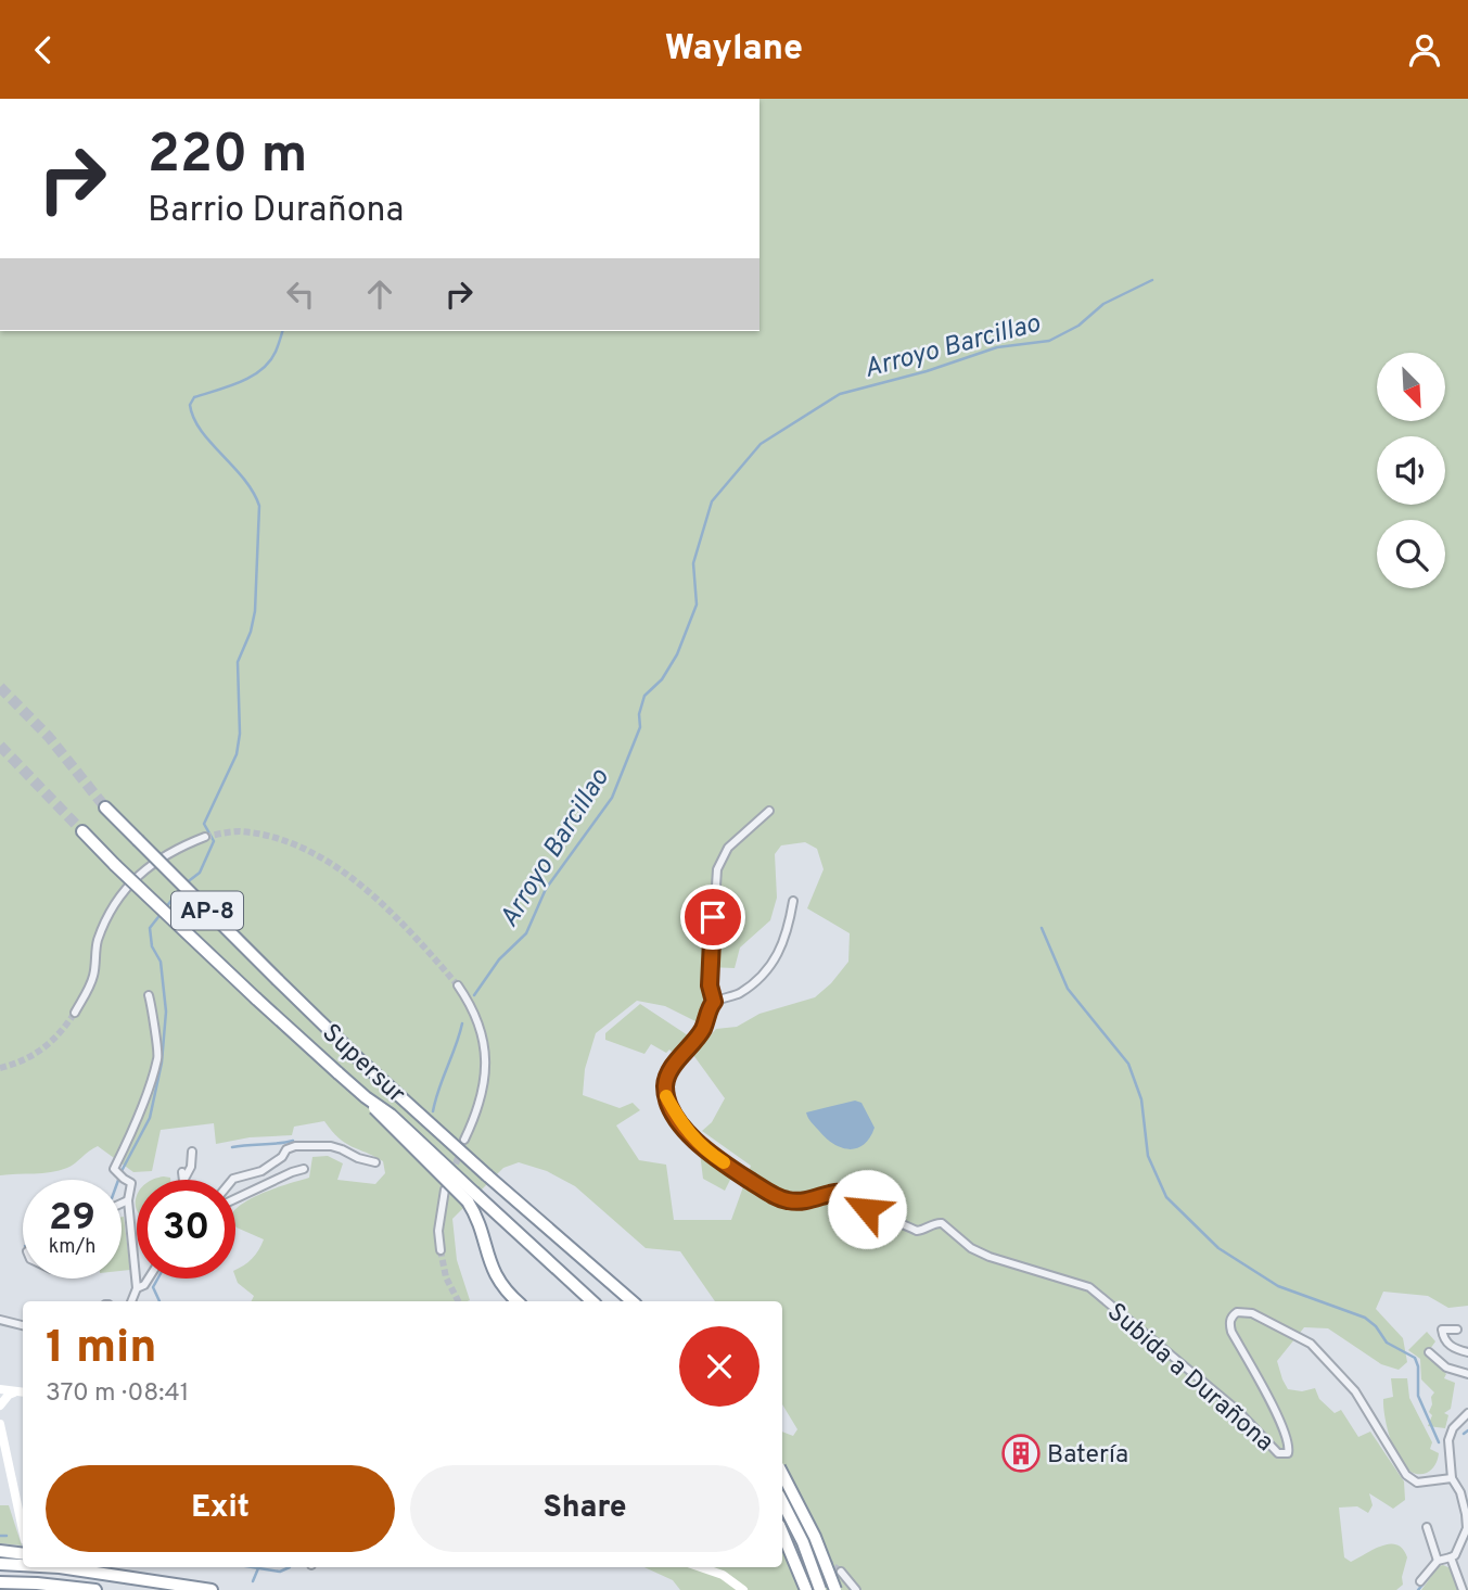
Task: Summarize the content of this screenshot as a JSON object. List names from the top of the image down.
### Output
{
  "streets": {
    "highway": ["AP-8", "Supersur"],
    "street": ["Subida a Durañona"]
  },
  "crossings": [
    ["AP-8", "Supersur"]
  ],
  "water": ["Arroyo Barcillao"],
  "places": {
    "building": ["Batería"]
  },
  "north": "bottom right",
  "page": {
    "header": "Waylane",
    "turn": ["220 m", "Barrio Durañona"],
    "speed": "29 km/h",
    "limit": "30",
    "heading": ["1 min", "370 m · 08:41"],
    "buttons": ["Exit", "Share"]
  }
}
